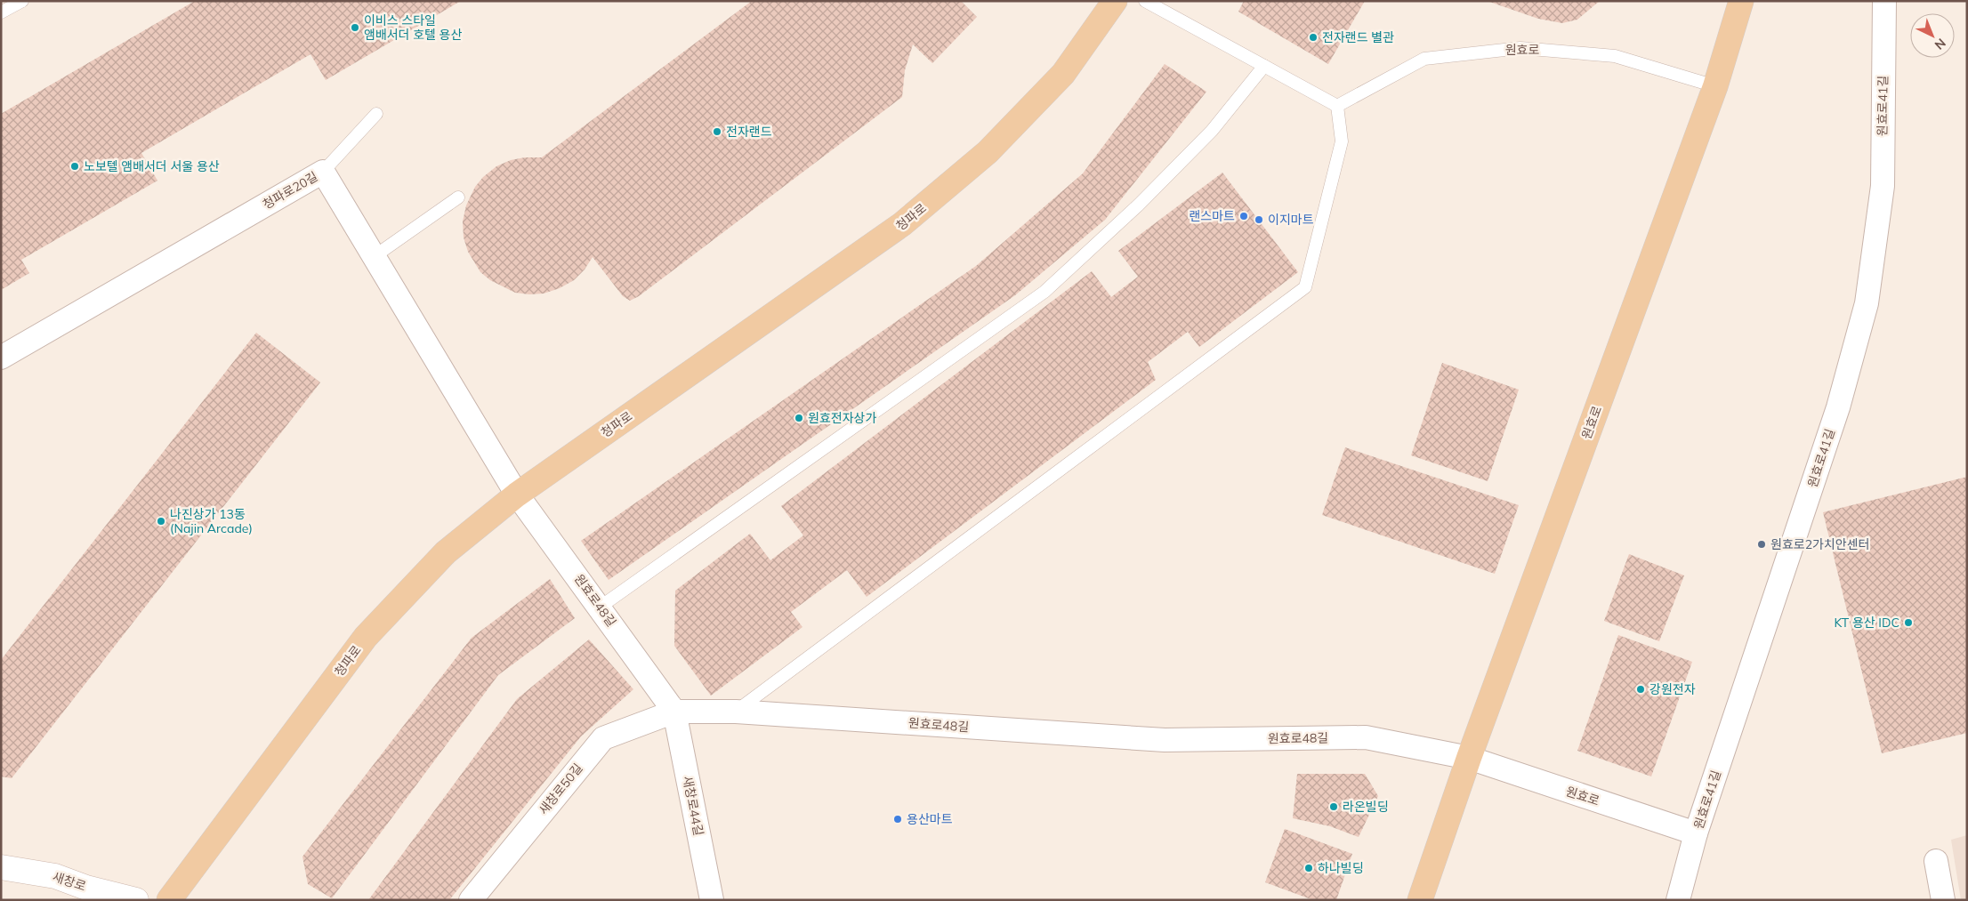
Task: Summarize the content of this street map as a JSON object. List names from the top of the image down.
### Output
{
  "streets": {
    "main road": ["원효로", "청파로", "새창로"],
    "street": [
      "원효로41길",
      "청파로20길",
      "원효로48길",
      "새창로50길",
      "새창로44길"
    ]
  },
  "crossings": [
    ["원효로", "원효로41길"],
    ["원효로", "원효로48길"],
    ["청파로20길", "청파로"],
    ["청파로20길", "원효로48길"],
    ["청파로", "원효로48길"],
    ["원효로48길", "새창로50길"],
    ["원효로48길", "새창로44길"],
    ["새창로50길", "새창로44길"]
  ],
  "places": [
    "이비스 스타일 앰배서더 호텔 용산",
    "전자랜드 별관",
    "전자랜드",
    "노보텔 앰배서더 서울 용산",
    "랜스마트",
    "이지마트",
    "원효전자상가",
    "나진상가 13동 (Najin Arcade)",
    "원효로2가치안센터",
    "KT 용산 IDC",
    "강원전자",
    "라온빌딩",
    "용산마트",
    "하나빌딩"
  ],
  "north": "bottom right"
}
